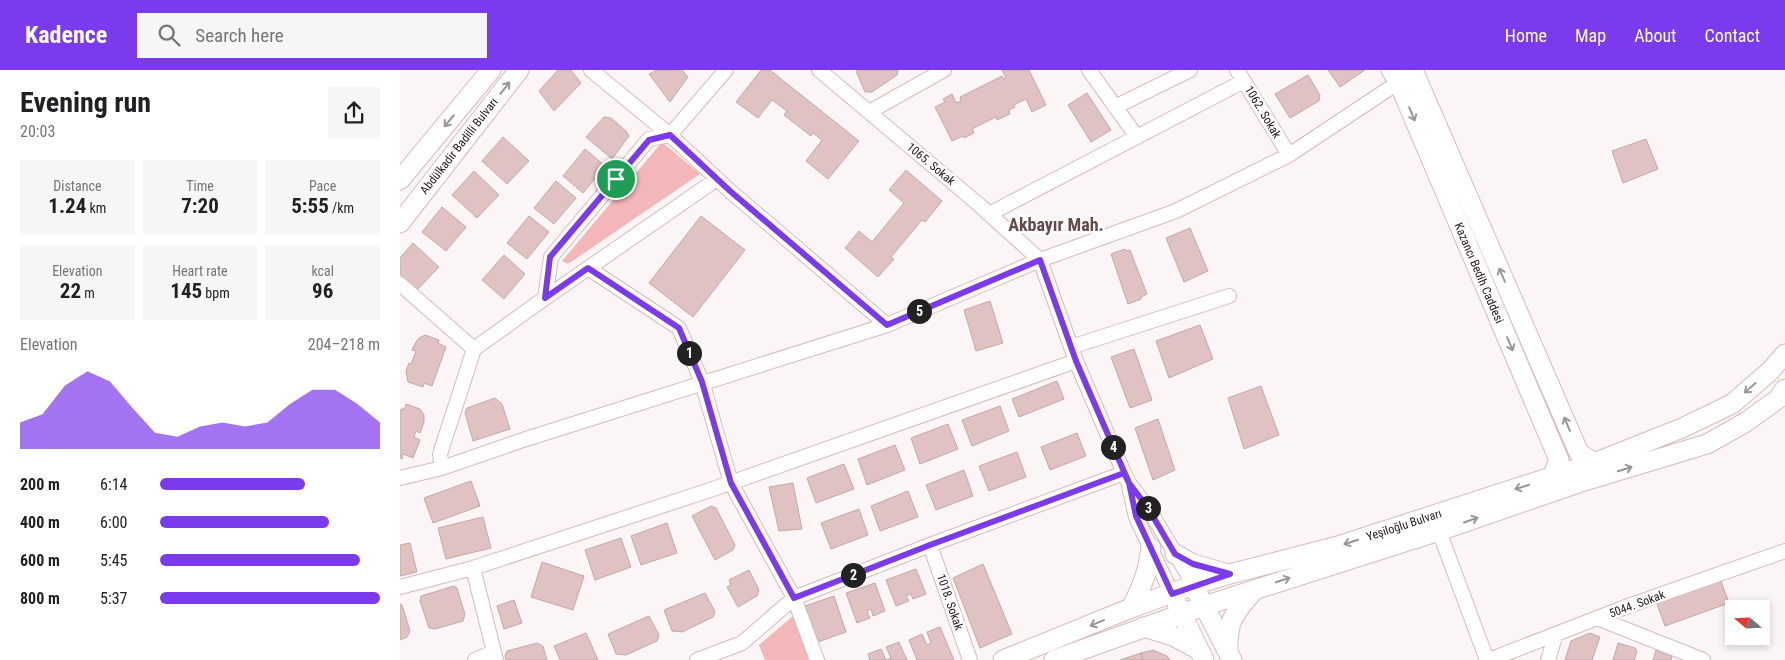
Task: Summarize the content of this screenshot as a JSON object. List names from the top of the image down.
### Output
{
  "streets": {
    "main road": ["Abdülkadir Badilli Bulvarı", "Kazancı Bedih Caddesi", "Yeşiloğlu Bulvarı"],
    "street": [
      "1062. Sokak",
      "1065. Sokak",
      "1018. Sokak",
      "5044. Sokak"
    ]
  },
  "crossings": [
    ["Kazancı Bedih Caddesi", "Yeşiloğlu Bulvarı"]
  ],
  "districts": ["Akbayır Mah."],
  "north": "left",
  "page": {
    "header": "Kadence",
    "search": "Search here",
    "nav": [
      "Home",
      "Map",
      "About",
      "Contact"
    ],
    "heading": ["Evening run", "20:03"],
    "stats": [
      ["Distance", "1.24 km"],
      ["Time", "7:20"],
      ["Pace", "5:55 /km"],
      ["Elevation", "22 m"],
      ["Heart rate", "145 bpm"],
      ["kcal", "96"]
    ],
    "pins": [
      "5",
      "1",
      "4",
      "3",
      "2"
    ],
    "chart": ["Elevation", "204–218 m"],
    "list": [
      {
        "name": "200 m",
        "note": "6:14"
      },
      {
        "name": "400 m",
        "note": "6:00"
      },
      {
        "name": "600 m",
        "note": "5:45"
      },
      {
        "name": "800 m",
        "note": "5:37"
      }
    ]
  }
}
